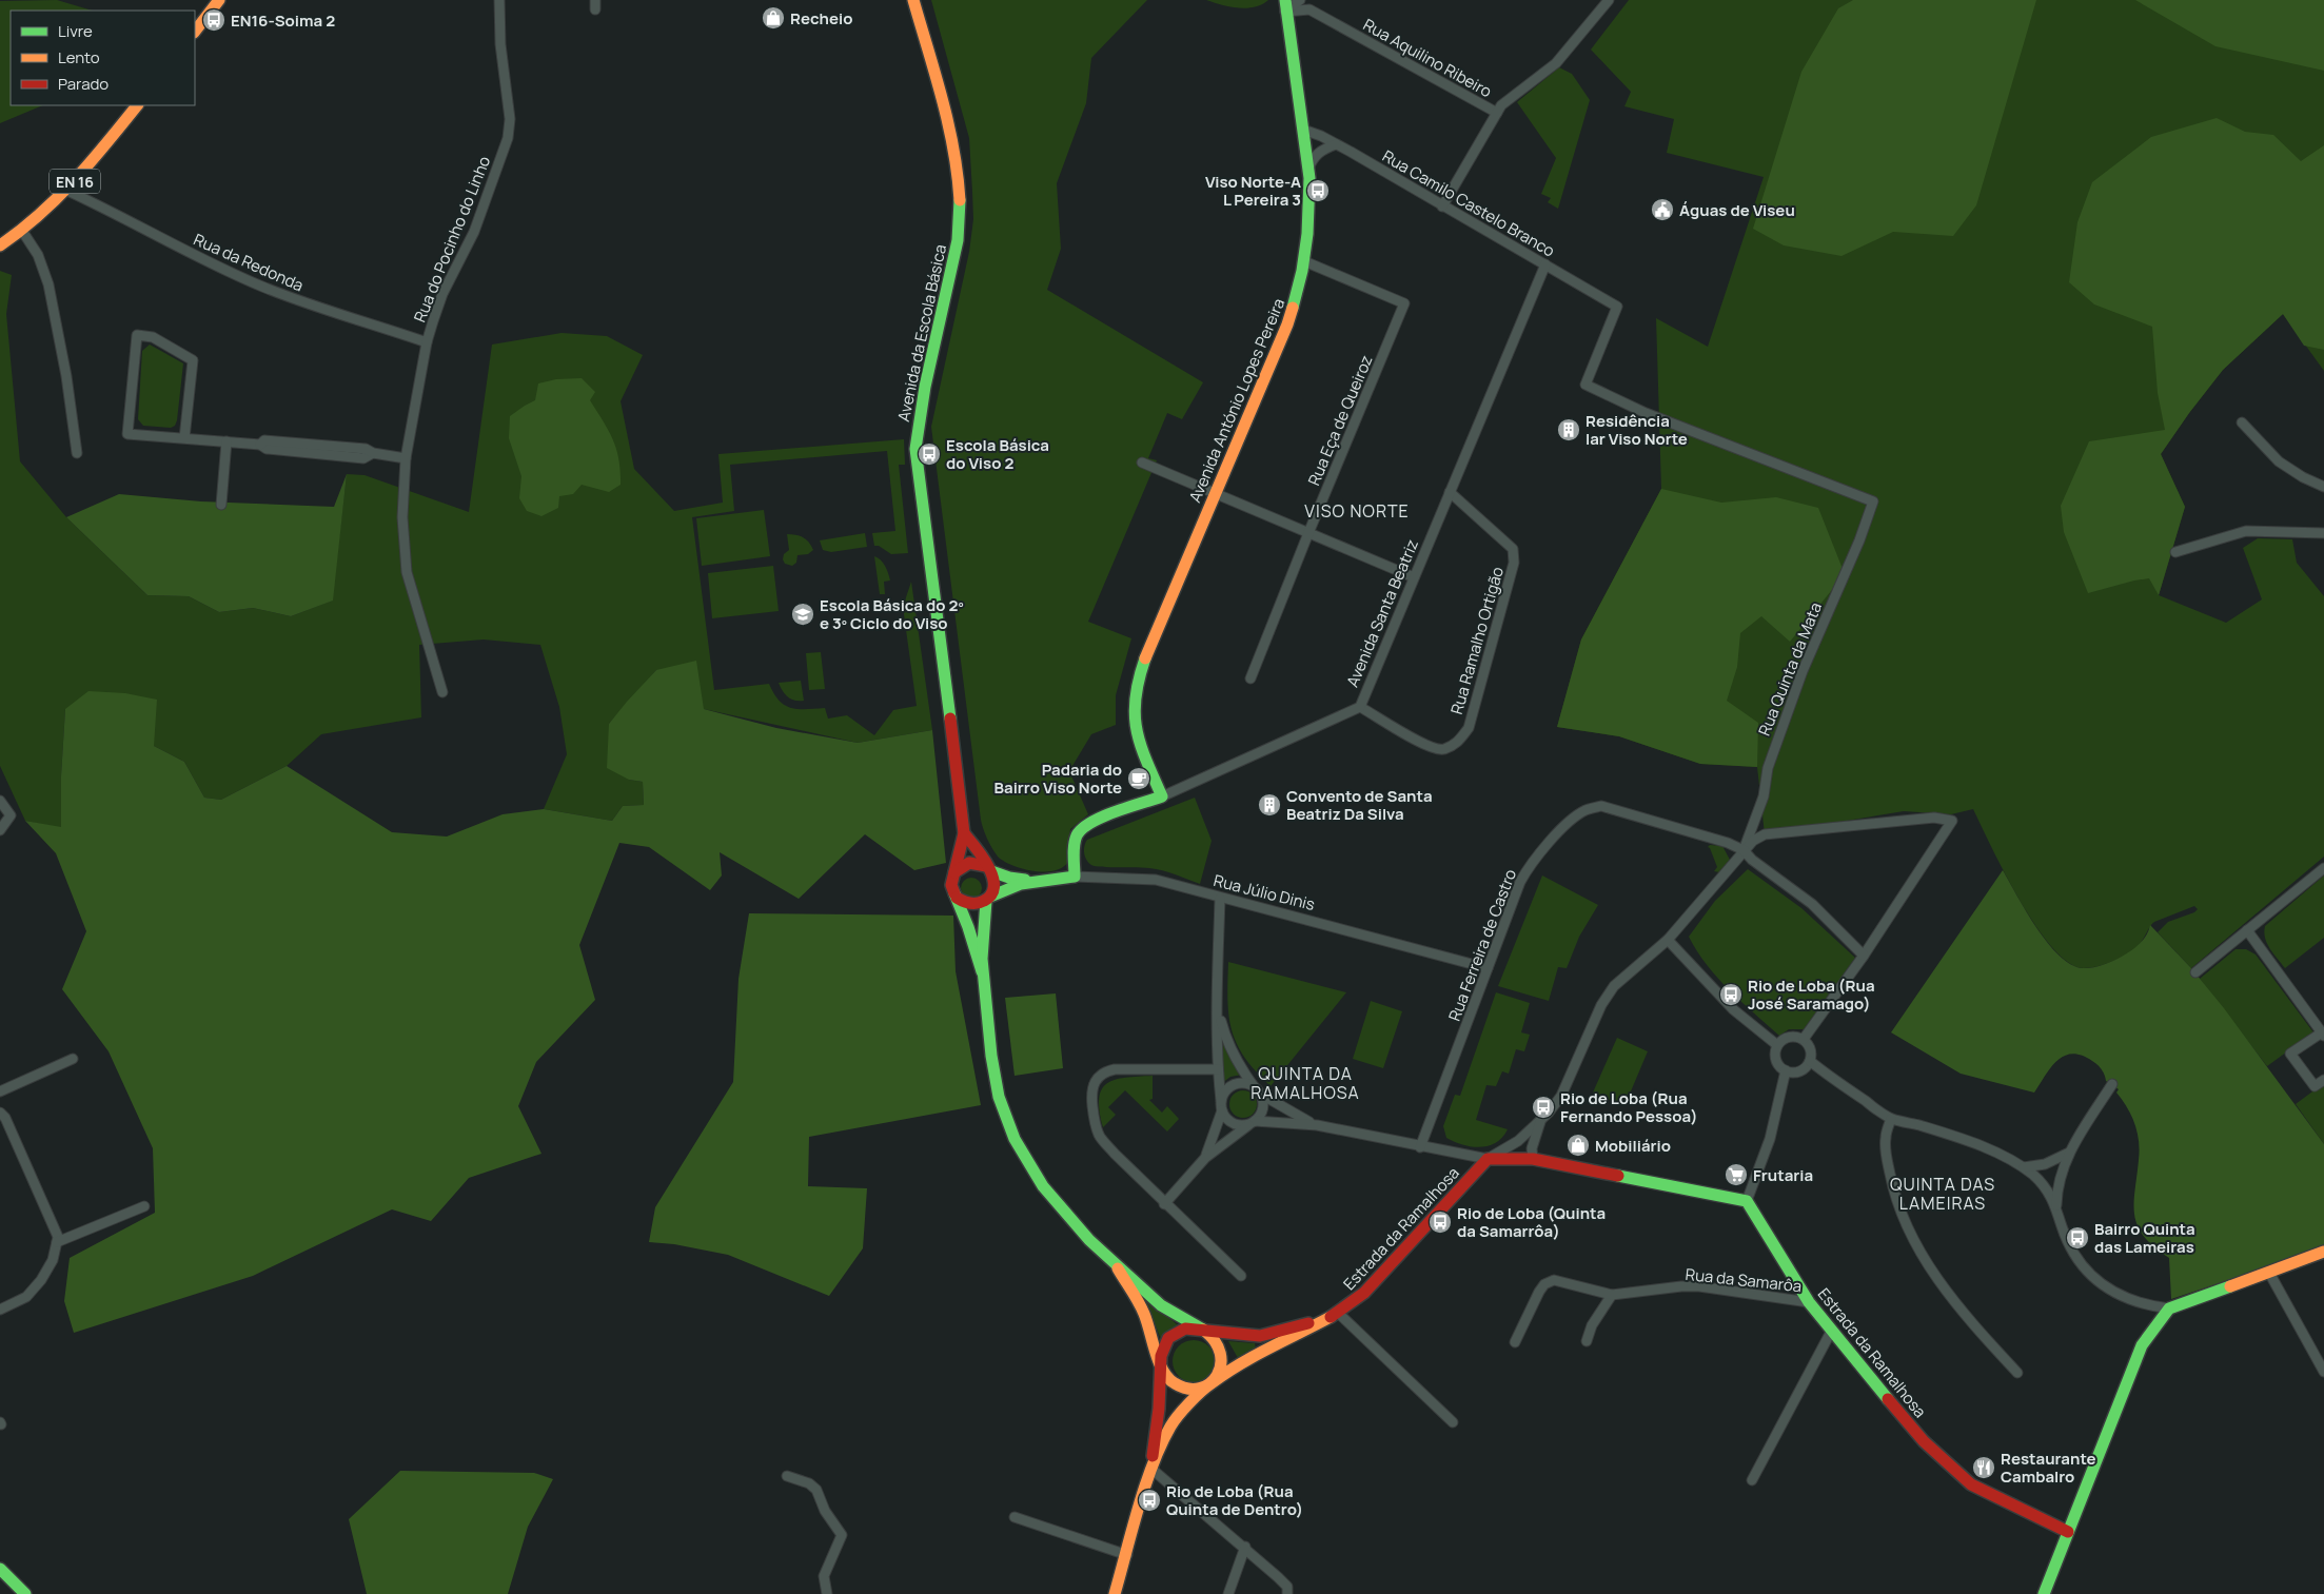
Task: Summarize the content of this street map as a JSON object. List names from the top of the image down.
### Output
{
  "streets": {
    "street": [
      "Rua Aquilino Ribeiro",
      "EN 16",
      "Rua Camilo Castelo Branco",
      "Rua do Pocinho do Linho",
      "Rua da Redonda",
      "Avenida da Escola Básica",
      "Avenida António Lopes Pereira",
      "Rua Eça de Queiroz",
      "Avenida Santa Beatriz",
      "Rua Ramalho Ortigão",
      "Rua Quinta da Mata",
      "Rua Júlio Dinis",
      "Rua Ferreira de Castro",
      "Estrada da Ramalhosa",
      "Rua da Samarôa"
    ]
  },
  "crossings": [
    ["Rua Aquilino Ribeiro", "Avenida António Lopes Pereira"],
    ["EN 16", "Rua da Redonda"],
    ["Rua Camilo Castelo Branco", "Avenida António Lopes Pereira"],
    ["Rua Camilo Castelo Branco", "Avenida Santa Beatriz"],
    ["Rua Camilo Castelo Branco", "Rua Quinta da Mata"],
    ["Rua do Pocinho do Linho", "Rua da Redonda"],
    ["Avenida da Escola Básica", "Rua Júlio Dinis"],
    ["Avenida da Escola Básica", "Estrada da Ramalhosa"],
    ["Avenida António Lopes Pereira", "Rua Eça de Queiroz"],
    ["Avenida António Lopes Pereira", "Avenida Santa Beatriz"],
    ["Avenida Santa Beatriz", "Rua Ramalho Ortigão"],
    ["Avenida Santa Beatriz", "Rua Júlio Dinis"],
    ["Rua Quinta da Mata", "Rua Ferreira de Castro"],
    ["Rua Júlio Dinis", "Rua Ferreira de Castro"],
    ["Rua Ferreira de Castro", "Estrada da Ramalhosa"],
    ["Estrada da Ramalhosa", "Rua da Samarôa"]
  ],
  "districts": ["VISO NORTE", "QUINTA DA RAMALHOSA", "QUINTA DAS LAMEIRAS"],
  "places": {
    "shop": ["Recheio", "Mobiliário"],
    "bus stop": [
      "EN16-Soima 2",
      "Viso Norte-A L Pereira 3",
      "Escola Básica do Viso 2",
      "Rio de Loba (Rua José Saramago)",
      "Rio de Loba (Rua Fernando Pessoa)",
      "Rio de Loba (Quinta da Samarrôa)",
      "Bairro Quinta das Lameiras",
      "Rio de Loba (Rua Quinta de Dentro)"
    ],
    "public building": ["Águas de Viseu"],
    "building": ["Residência lar Viso Norte", "Convento de Santa Beatriz Da Silva"],
    "school or university": ["Escola Básica do 2º e 3º Ciclo do Viso"],
    "cafe": ["Padaria do Bairro Viso Norte"],
    "supermarket": ["Frutaria"],
    "restaurant": ["Restaurante Cambalro"]
  },
  "legend": ["Livre", "Lento", "Parado"]
}
